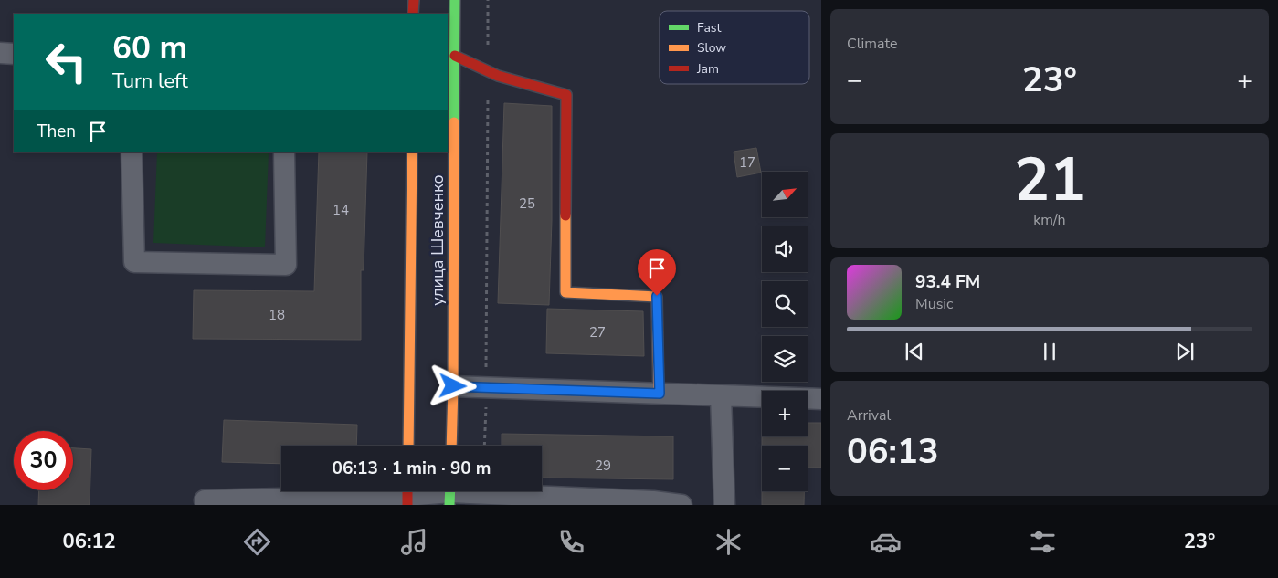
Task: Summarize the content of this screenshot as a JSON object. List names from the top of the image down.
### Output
{
  "streets": {
    "main road": ["улица Шевченко"]
  },
  "house_numbers": [
    "17",
    "25",
    "14",
    "18",
    "27",
    "29"
  ],
  "legend": ["Fast", "Slow", "Jam"],
  "north": "top right",
  "page": {
    "tile": [
      "Climate",
      ["21", "km/h"],
      ["Arrival", "06:13"]
    ],
    "turn": ["60 m", "Turn left"],
    "heat": ["−", "23°", "+"],
    "then": "Then",
    "map_buttons": ["+", "−"],
    "song": ["93.4 FM", "Music"],
    "limit": "30",
    "trip": "06:13 · 1 min · 90 m",
    "tabs": ["06:12", "23°"]
  }
}
